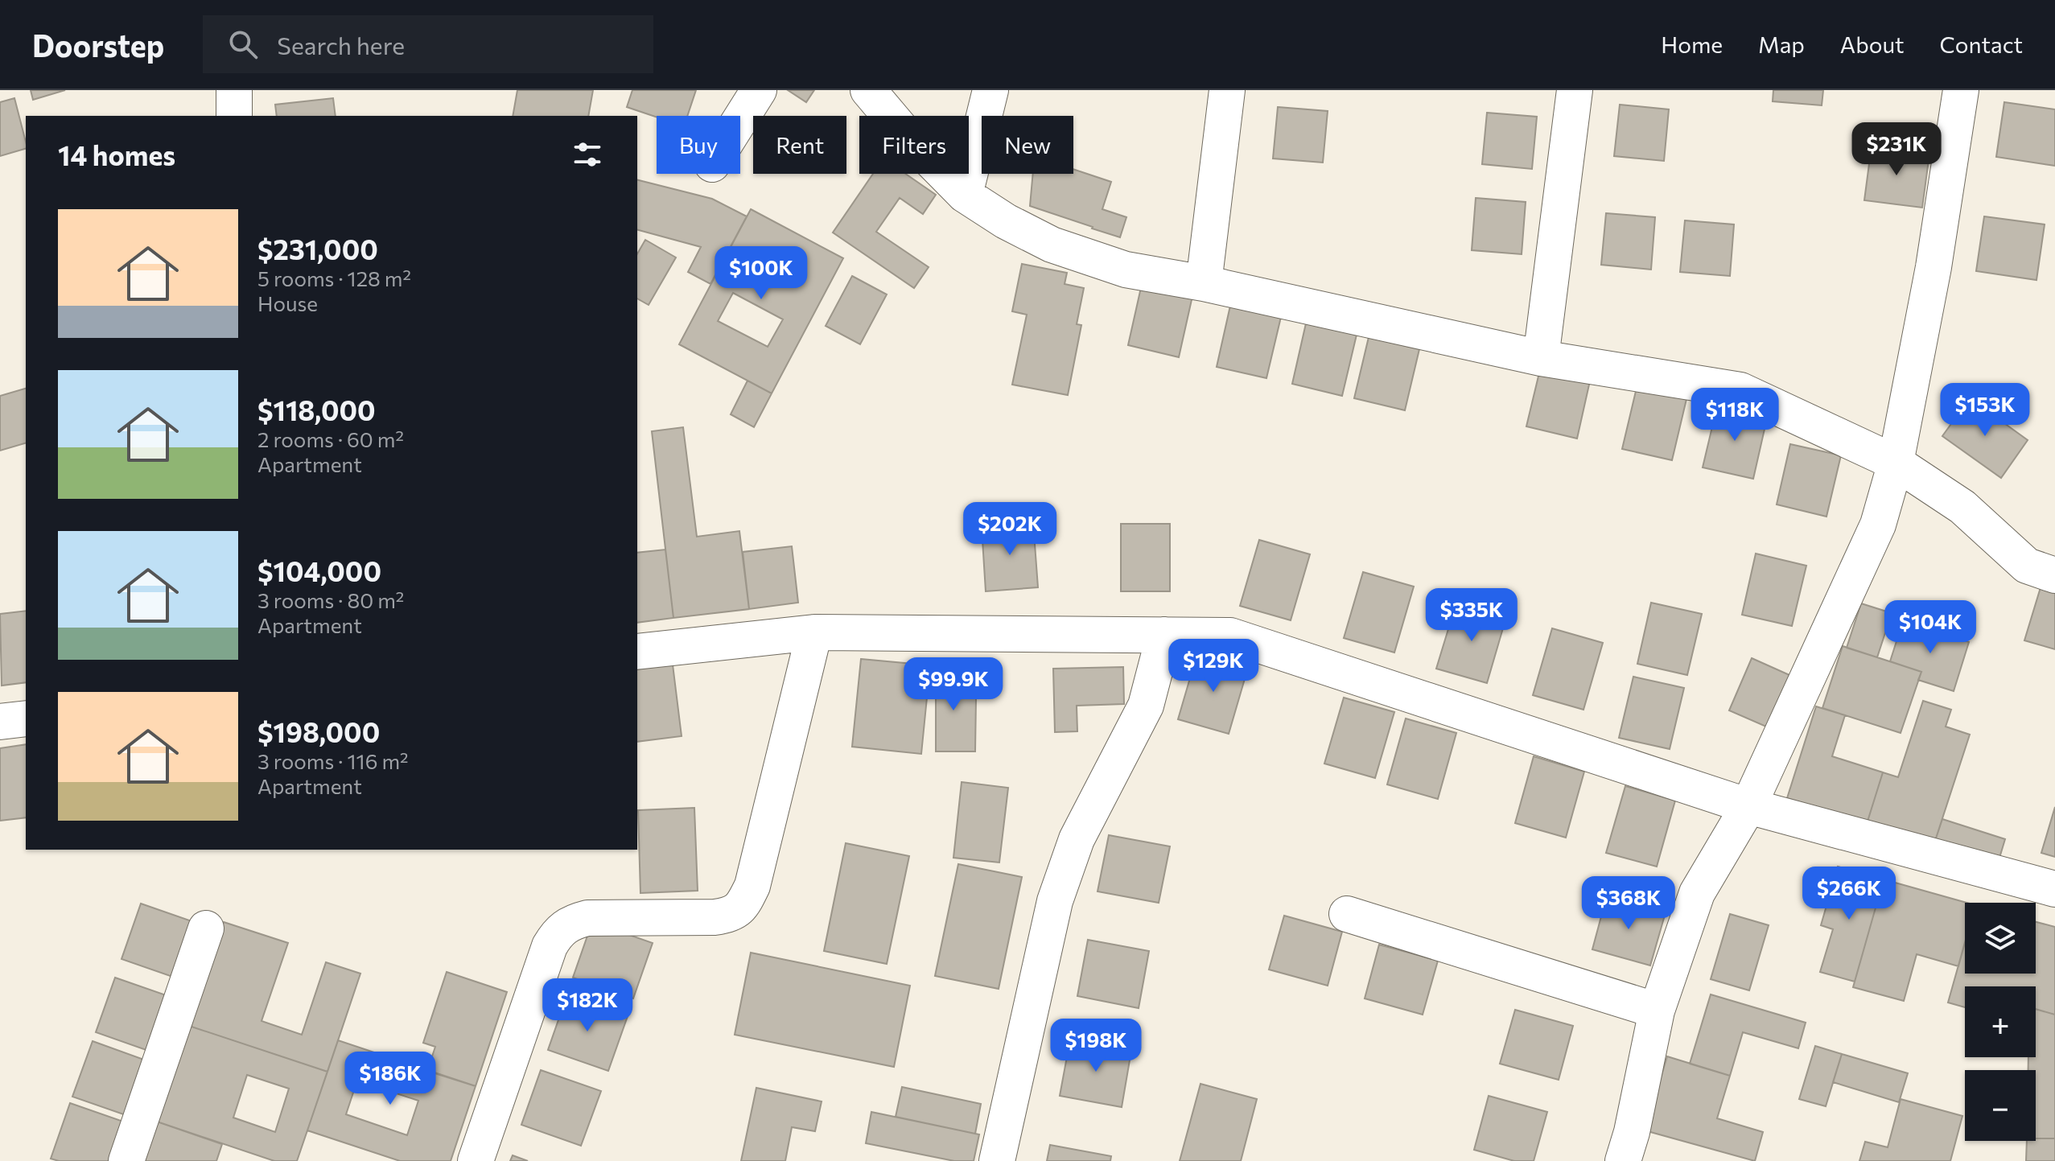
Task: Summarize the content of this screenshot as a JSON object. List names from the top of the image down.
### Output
{
  "page": {
    "header": "Doorstep",
    "search": "Search here",
    "nav": [
      "Home",
      "Map",
      "About",
      "Contact"
    ],
    "chip": [
      "Buy",
      "Rent",
      "Filters",
      "New"
    ],
    "heading": "14 homes",
    "price": [
      "$231K",
      "$100K",
      "$153K",
      "$118K",
      "$202K",
      "$335K",
      "$104K",
      "$129K",
      "$99.9K",
      "$266K",
      "$368K",
      "$182K",
      "$198K",
      "$186K"
    ],
    "list": [
      {
        "name": "$231,000",
        "note": "5 rooms · 128 m² · House"
      },
      {
        "name": "$118,000",
        "note": "2 rooms · 60 m² · Apartment"
      },
      {
        "name": "$104,000",
        "note": "3 rooms · 80 m² · Apartment"
      },
      {
        "name": "$198,000",
        "note": "3 rooms · 116 m² · Apartment"
      }
    ],
    "map_buttons": ["+", "−"]
  }
}
